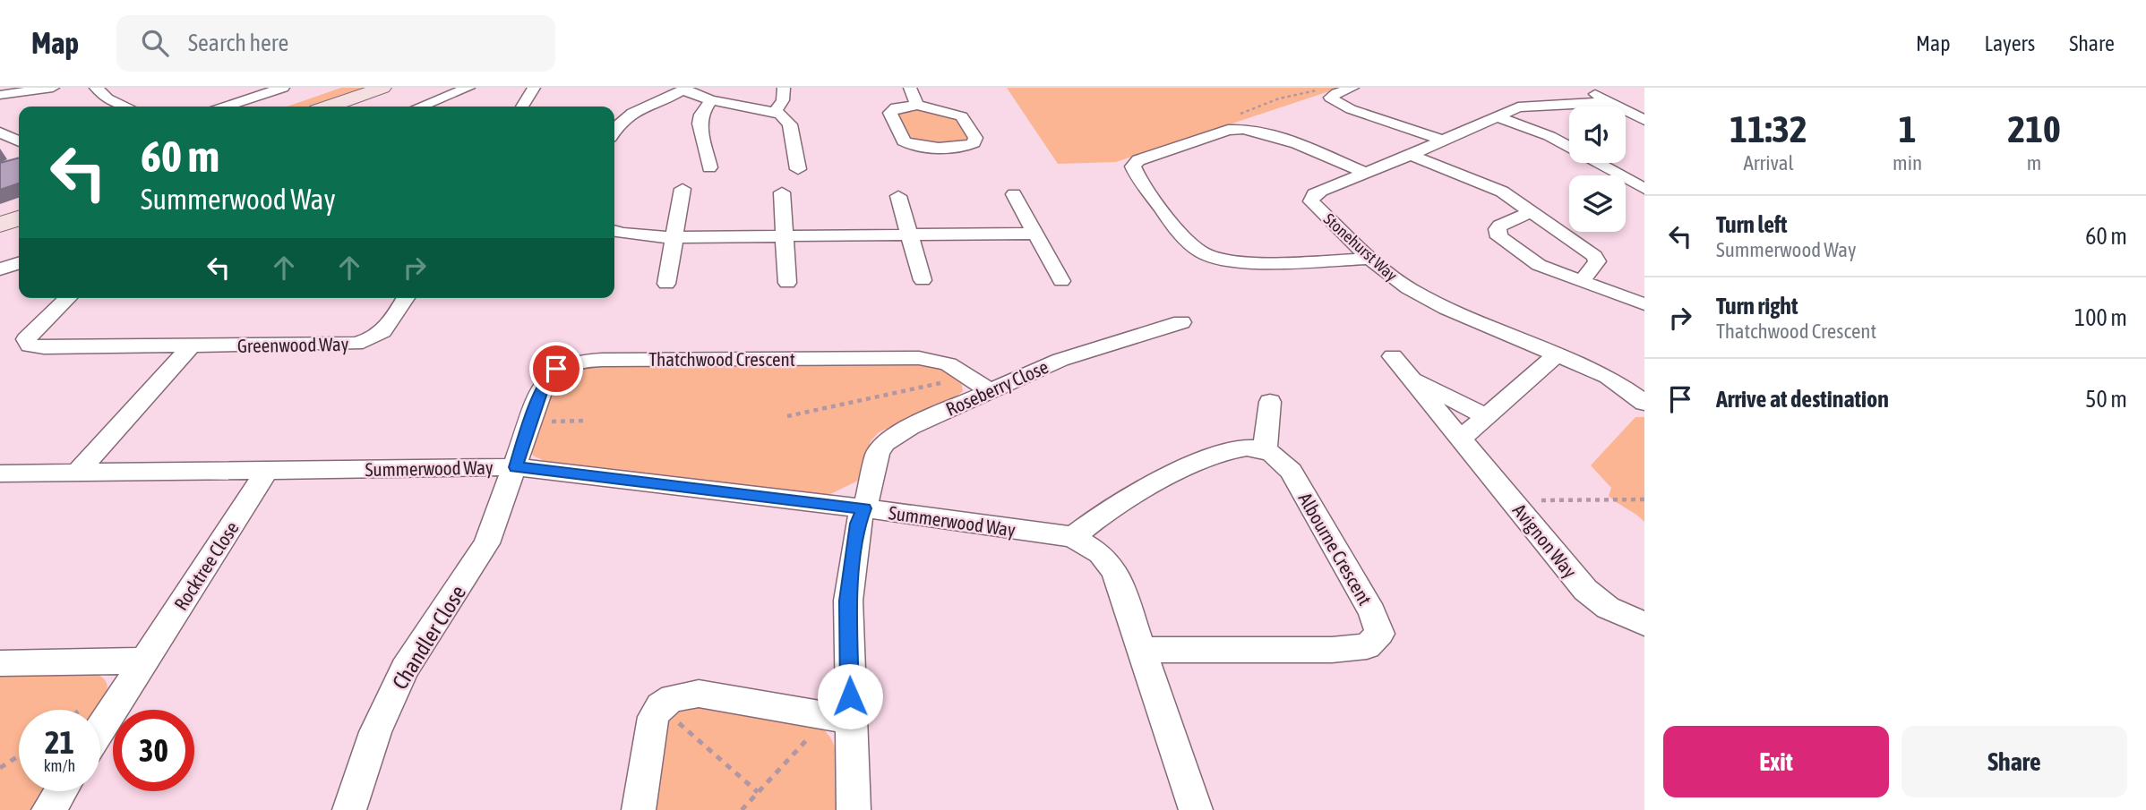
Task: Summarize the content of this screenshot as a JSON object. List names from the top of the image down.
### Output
{
  "streets": {
    "street": [
      "Stonehurst Way",
      "Greenwood Way",
      "Thatchwood Crescent",
      "Roseberry Close",
      "Summerwood Way",
      "Avignon Way",
      "Albourne Crescent",
      "Rocktree Close",
      "Chandler Close"
    ]
  },
  "crossings": [
    ["Thatchwood Crescent", "Roseberry Close"],
    ["Thatchwood Crescent", "Summerwood Way"],
    ["Thatchwood Crescent", "Chandler Close"],
    ["Roseberry Close", "Summerwood Way"],
    ["Summerwood Way", "Albourne Crescent"],
    ["Summerwood Way", "Rocktree Close"],
    ["Summerwood Way", "Chandler Close"]
  ],
  "page": {
    "header": "Map",
    "search": "Search here",
    "nav": ["Map", "Layers", "Share"],
    "eta": [
      "11:32",
      "Arrival",
      "1",
      "min",
      "210",
      "m"
    ],
    "turn": ["60 m", "Summerwood Way"],
    "list": [
      {
        "name": "Turn left",
        "note": "Summerwood Way",
        "value": "60 m"
      },
      {
        "name": "Turn right",
        "note": "Thatchwood Crescent",
        "value": "100 m"
      },
      {
        "name": "Arrive at destination",
        "value": "50 m"
      }
    ],
    "speed": "21 km/h",
    "limit": "30",
    "buttons": ["Exit", "Share"]
  }
}
